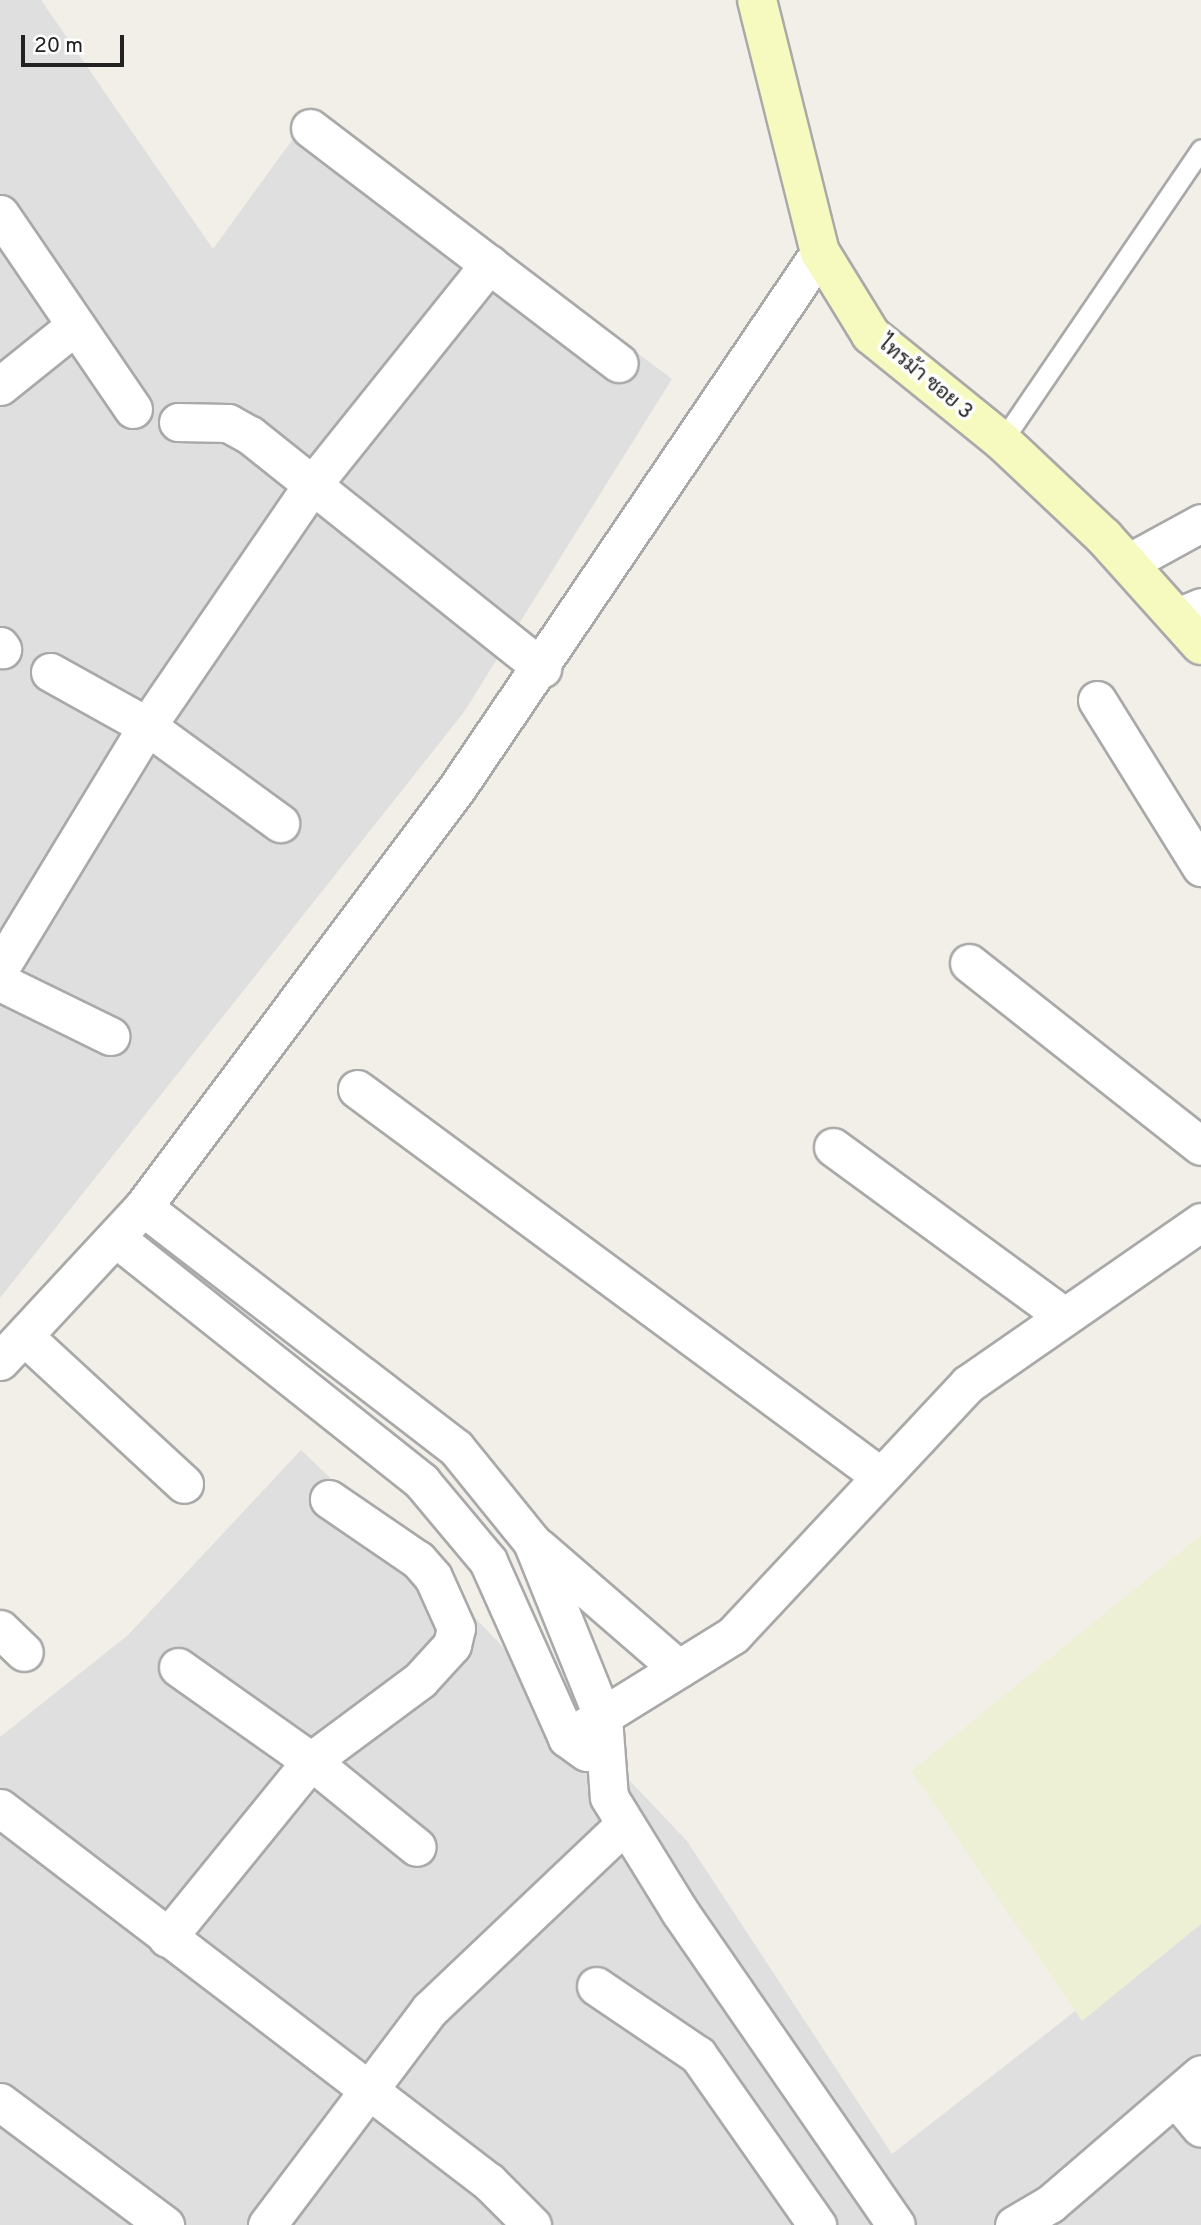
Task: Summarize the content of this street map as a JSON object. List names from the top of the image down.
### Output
{
  "streets": {
    "street": ["ไทรม้า ซอย 3"]
  },
  "scale_bar": "20 m"
}
